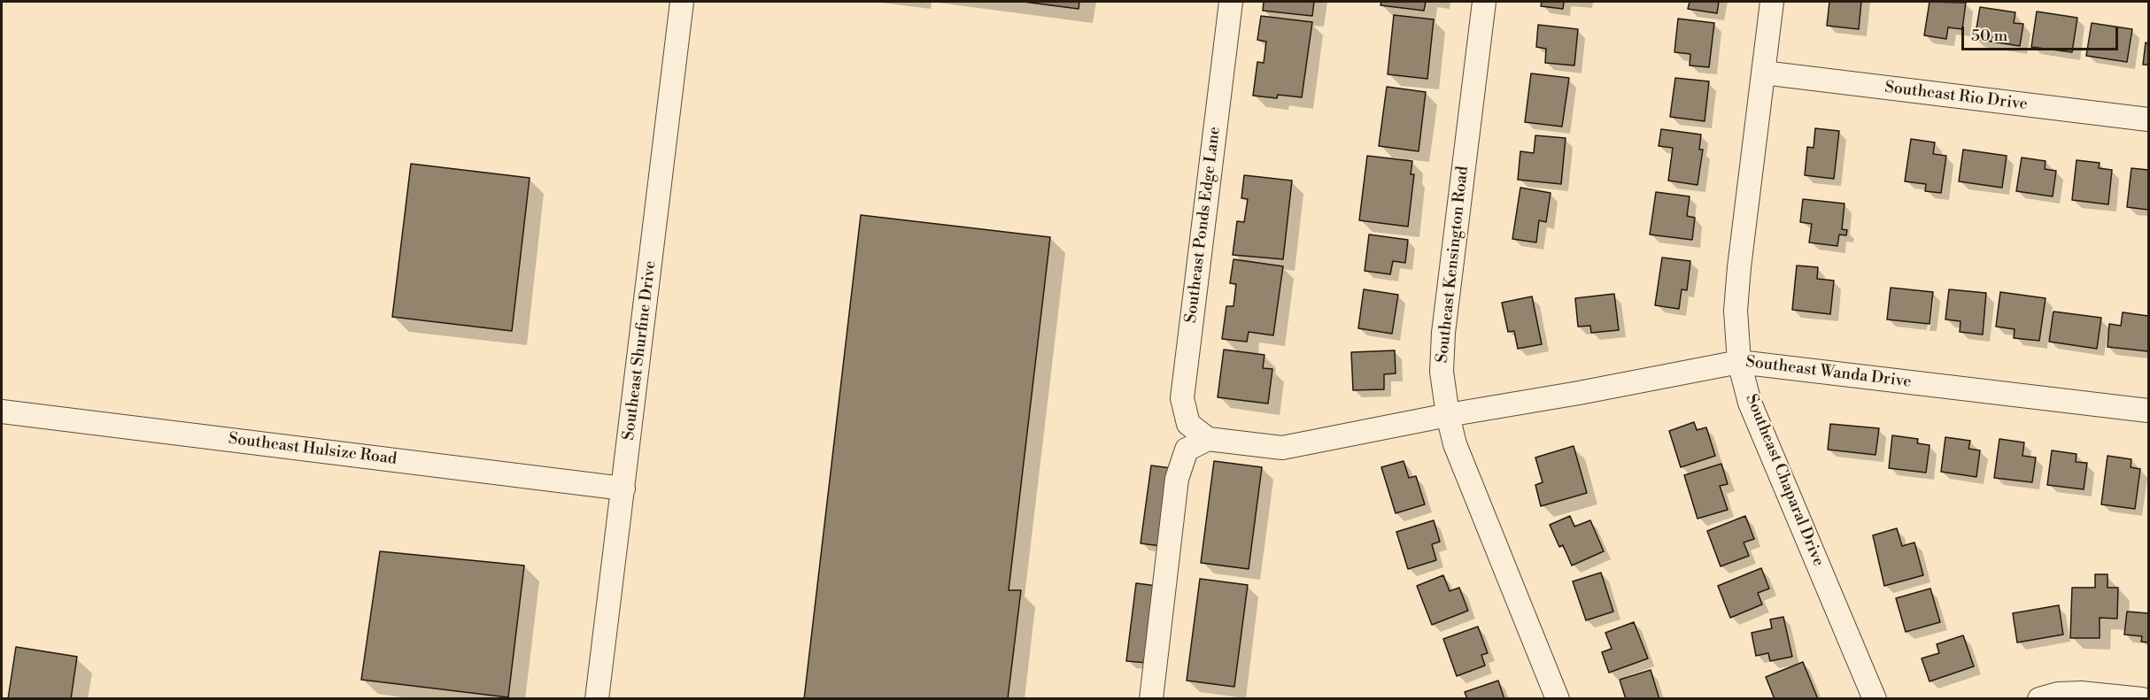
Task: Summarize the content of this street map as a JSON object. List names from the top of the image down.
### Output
{
  "streets": {
    "street": [
      "Southeast Rio Drive",
      "Southeast Ponds Edge Lane",
      "Southeast Kensington Road",
      "Southeast Shurfine Drive",
      "Southeast Wanda Drive",
      "Southeast Hulsize Road",
      "Southeast Chaparal Drive"
    ]
  },
  "crossings": [
    ["Southeast Rio Drive", "Southeast Chaparal Drive"],
    ["Southeast Kensington Road", "Southeast Wanda Drive"],
    ["Southeast Shurfine Drive", "Southeast Hulsize Road"],
    ["Southeast Wanda Drive", "Southeast Chaparal Drive"]
  ],
  "scale_bar": "50 m"
}
